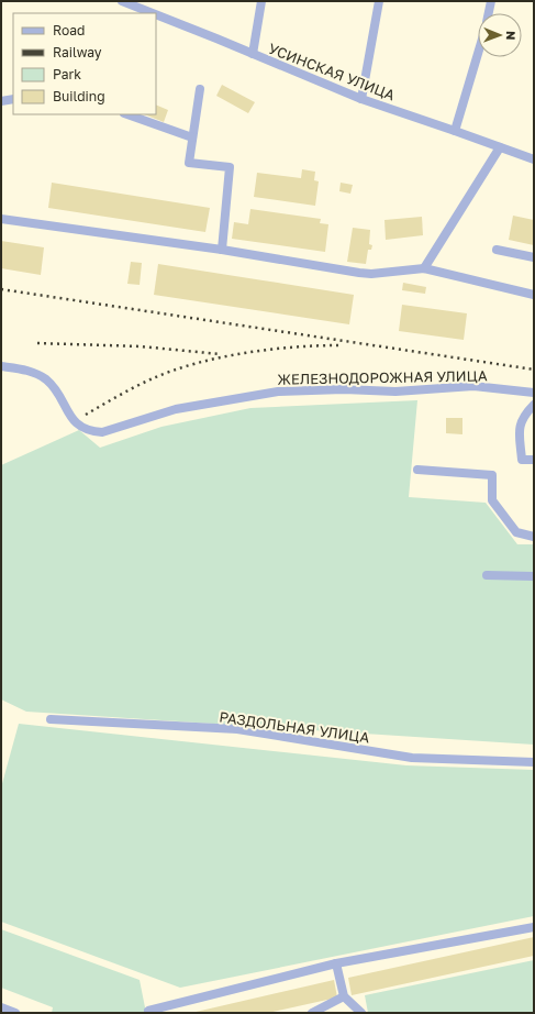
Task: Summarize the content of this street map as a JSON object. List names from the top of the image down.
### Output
{
  "streets": {
    "street": ["УСИНСКАЯ УЛИЦА", "ЖЕЛЕЗНОДОРОЖНАЯ УЛИЦА", "РАЗДОЛЬНАЯ УЛИЦА"]
  },
  "legend": [
    "Road",
    "Railway",
    "Park",
    "Building"
  ],
  "north": "right"
}
